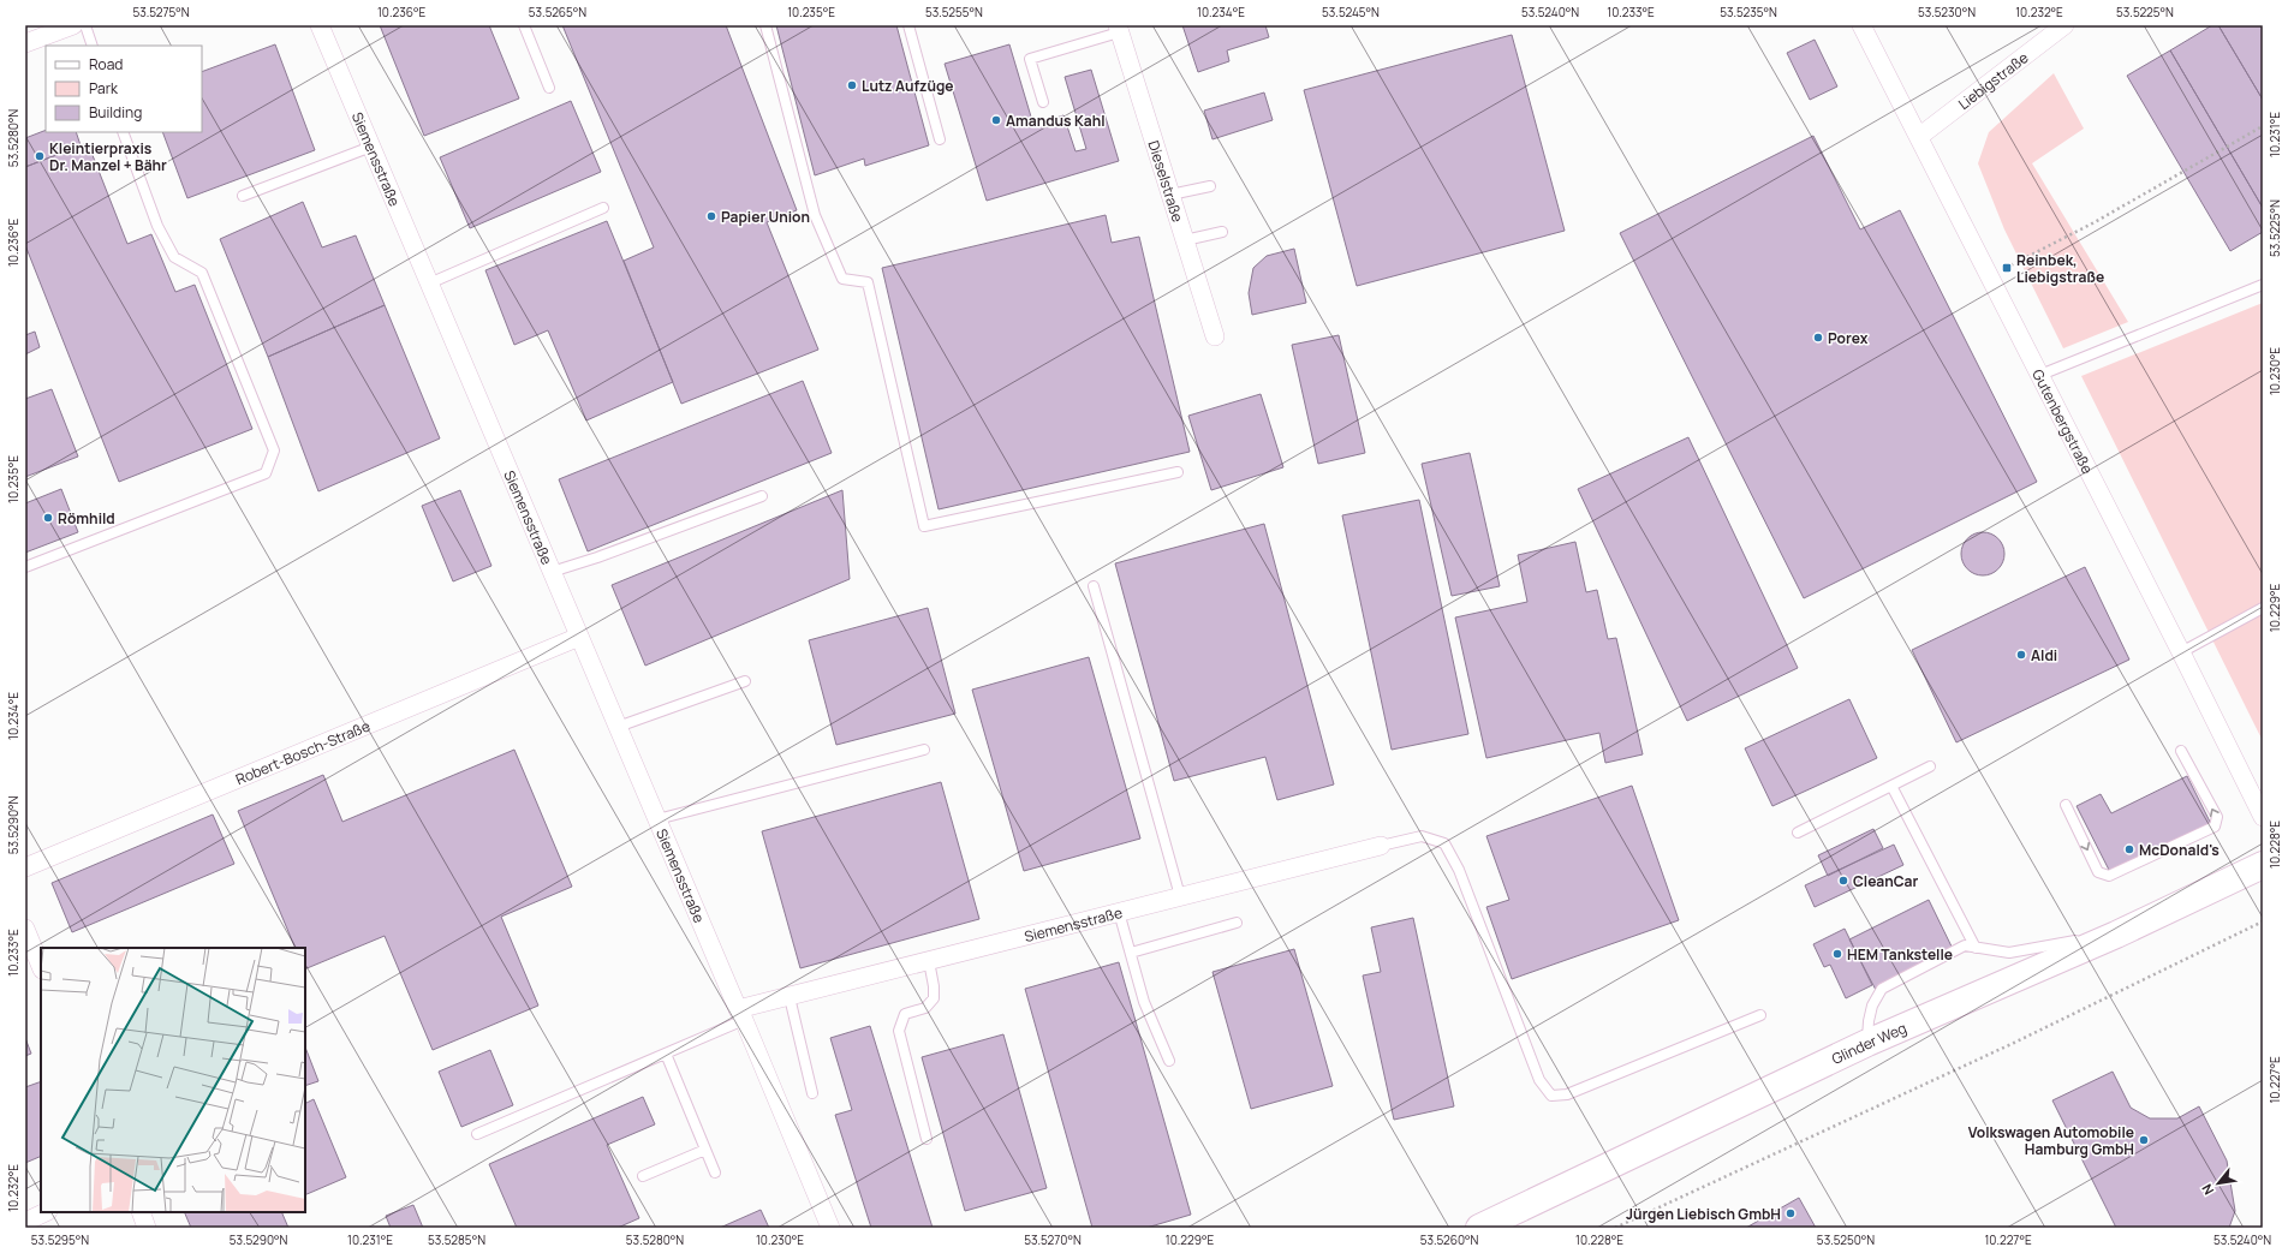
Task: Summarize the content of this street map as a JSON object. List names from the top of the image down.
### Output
{
  "streets": {
    "main road": ["Glinder Weg"],
    "street": [
      "Liebigstraße",
      "Siemensstraße",
      "Dieselstraße",
      "Gutenbergstraße",
      "Robert-Bosch-Straße"
    ]
  },
  "crossings": [
    ["Liebigstraße", "Gutenbergstraße"],
    ["Siemensstraße", "Robert-Bosch-Straße"]
  ],
  "places": {
    "other": [
      "Lutz Aufzüge",
      "Amandus Kahl",
      "Kleintierpraxis Dr. Manzel + Bähr",
      "Papier Union",
      "Porex",
      "Römhild",
      "Aldi",
      "McDonald's",
      "CleanCar",
      "HEM Tankstelle",
      "Volkswagen Automobile Hamburg GmbH",
      "Jürgen Liebisch GmbH"
    ],
    "transit": ["Reinbek, Liebigstraße"]
  },
  "legend": ["Road", "Park", "Building"],
  "north": "bottom left",
  "coordinates": [
    "53.5275°N",
    "10.236°E",
    "53.5265°N",
    "10.235°E",
    "53.5255°N",
    "10.234°E",
    "53.5245°N",
    "53.5240°N",
    "10.233°E",
    "53.5235°N",
    "53.5230°N",
    "10.232°E",
    "53.5225°N",
    "10.231°E",
    "53.5280°N",
    "10.230°E",
    "10.229°E",
    "53.5290°N",
    "10.228°E",
    "10.227°E",
    "53.5295°N",
    "53.5285°N",
    "53.5270°N",
    "53.5260°N",
    "53.5250°N"
  ]
}
